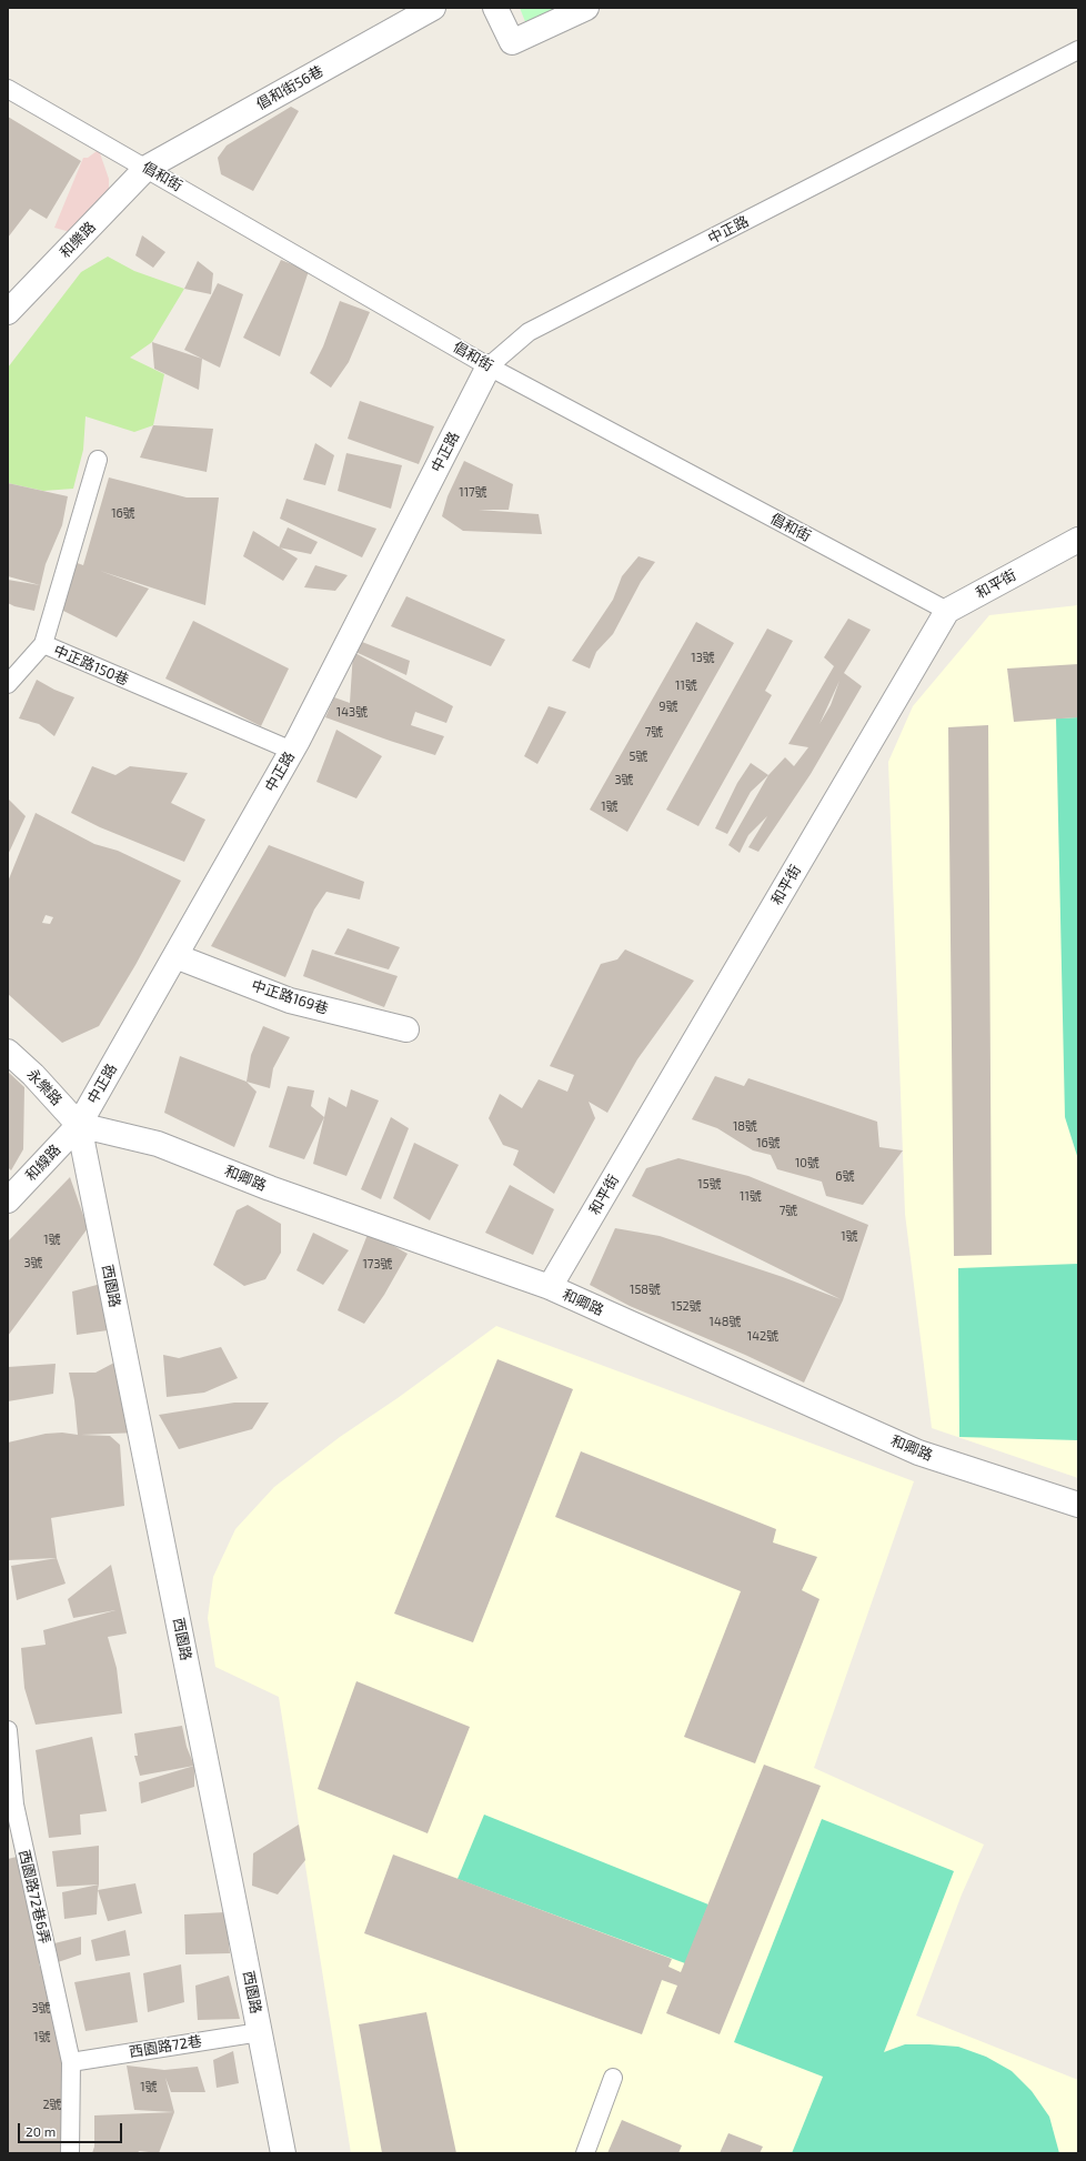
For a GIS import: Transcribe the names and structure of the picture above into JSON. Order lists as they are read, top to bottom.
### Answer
{
  "streets": {
    "street": [
      "倡和街56巷",
      "中正路",
      "和樂路",
      "和平街",
      "中正路169巷",
      "永樂路",
      "和線路",
      "和卿路",
      "西園路"
    ],
    "lane": [
      "倡和街",
      "中正路150巷",
      "西園路72巷6弄",
      "西園路72巷"
    ]
  },
  "crossings": [
    ["倡和街56巷", "倡和街"],
    ["倡和街56巷", "和樂路"],
    ["倡和街", "中正路"],
    ["倡和街", "和樂路"],
    ["倡和街", "和平街"],
    ["中正路", "中正路150巷"],
    ["中正路", "中正路169巷"],
    ["中正路", "永樂路"],
    ["中正路", "和線路"],
    ["中正路", "和卿路"],
    ["中正路", "西園路"],
    ["和平街", "和卿路"],
    ["永樂路", "和線路"],
    ["永樂路", "和卿路"],
    ["永樂路", "西園路"],
    ["和線路", "和卿路"],
    ["和線路", "西園路"],
    ["和卿路", "西園路"],
    ["西園路", "西園路72巷"],
    ["西園路72巷6弄", "西園路72巷"]
  ],
  "house_numbers": [
    "117號",
    "16號",
    "13號",
    "11號",
    "9號",
    "143號",
    "7號",
    "5號",
    "3號",
    "1號",
    "18號",
    "16號",
    "10號",
    "6號",
    "15號",
    "11號",
    "7號",
    "1號",
    "1號",
    "3號",
    "173號",
    "158號",
    "152號",
    "148號",
    "142號",
    "3號",
    "1號",
    "1號",
    "2號"
  ],
  "scale_bar": "20 m"
}
